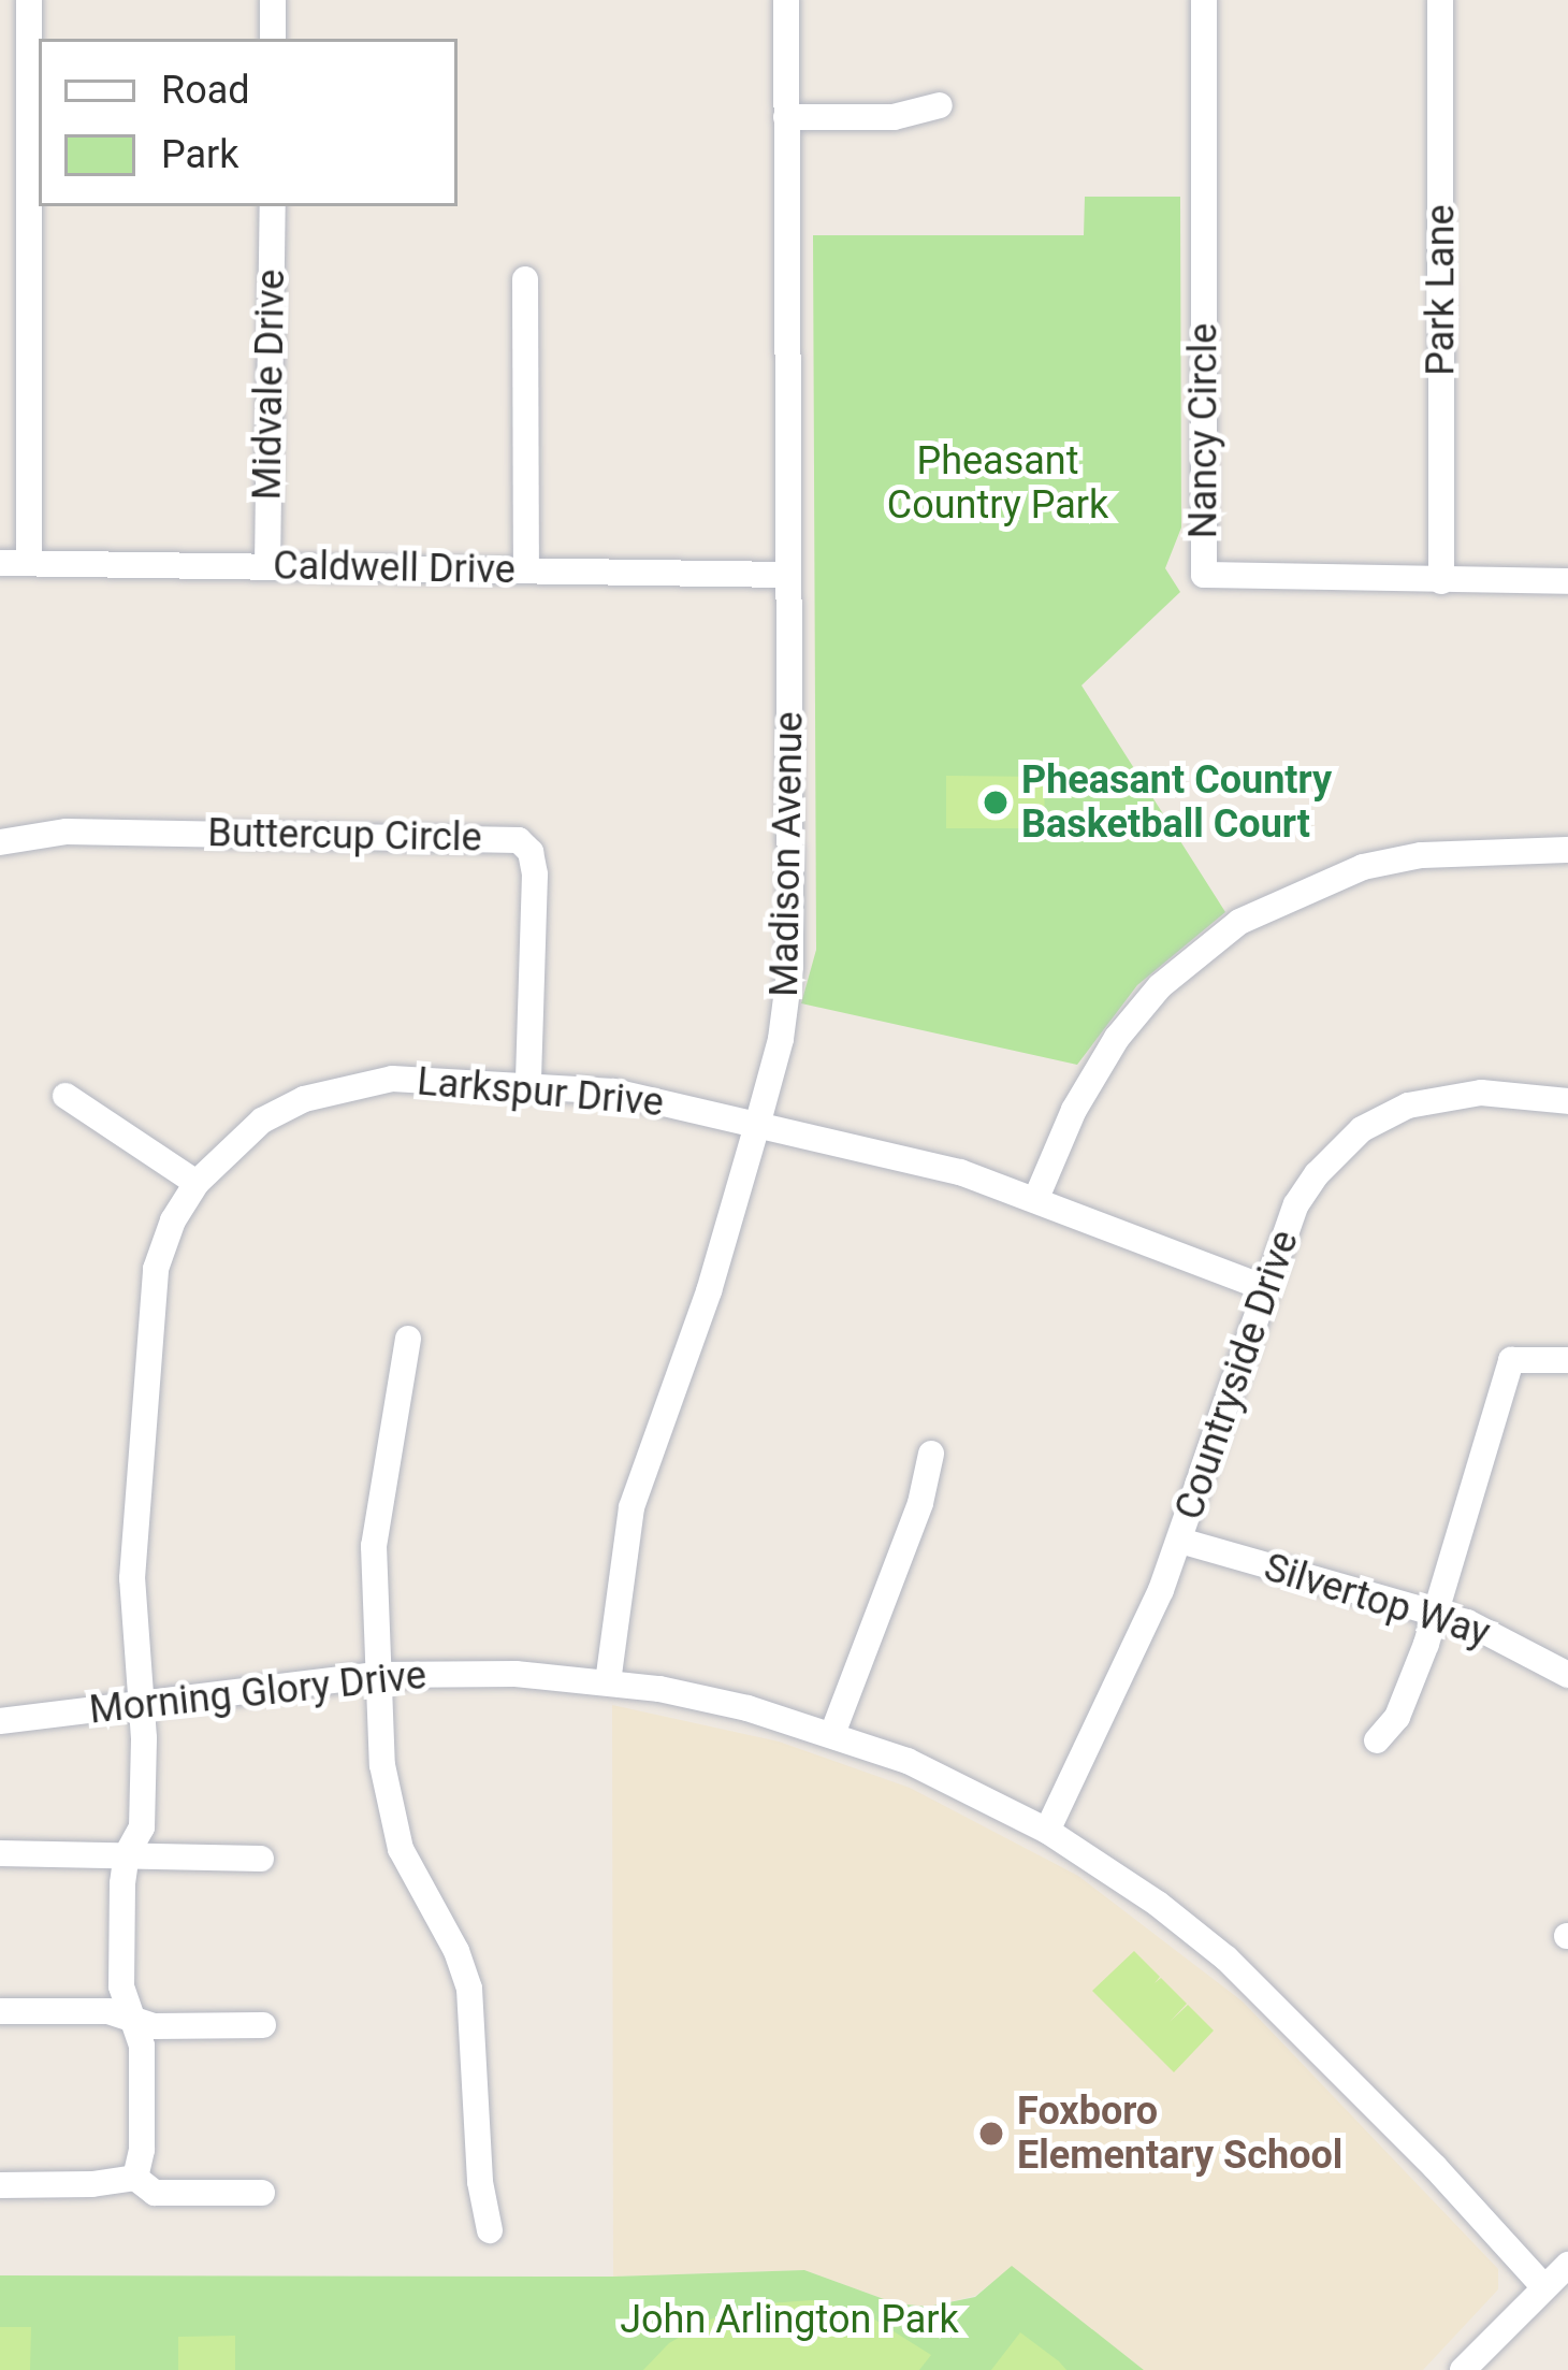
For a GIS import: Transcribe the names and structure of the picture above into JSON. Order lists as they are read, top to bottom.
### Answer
{
  "streets": {
    "street": [
      "Park Lane",
      "Midvale Drive",
      "Nancy Circle",
      "Caldwell Drive",
      "Buttercup Circle",
      "Madison Avenue",
      "Larkspur Drive",
      "Countryside Drive",
      "Silvertop Way",
      "Morning Glory Drive"
    ]
  },
  "crossings": [
    ["Park Lane", "Nancy Circle"],
    ["Midvale Drive", "Caldwell Drive"],
    ["Caldwell Drive", "Madison Avenue"],
    ["Buttercup Circle", "Larkspur Drive"],
    ["Madison Avenue", "Larkspur Drive"],
    ["Madison Avenue", "Morning Glory Drive"],
    ["Larkspur Drive", "Countryside Drive"],
    ["Larkspur Drive", "Morning Glory Drive"],
    ["Countryside Drive", "Silvertop Way"],
    ["Countryside Drive", "Morning Glory Drive"]
  ],
  "parks": ["Pheasant Country Park", "John Arlington Park"],
  "places": ["Pheasant Country Basketball Court", "Foxboro Elementary School"],
  "legend": ["Road", "Park"]
}
